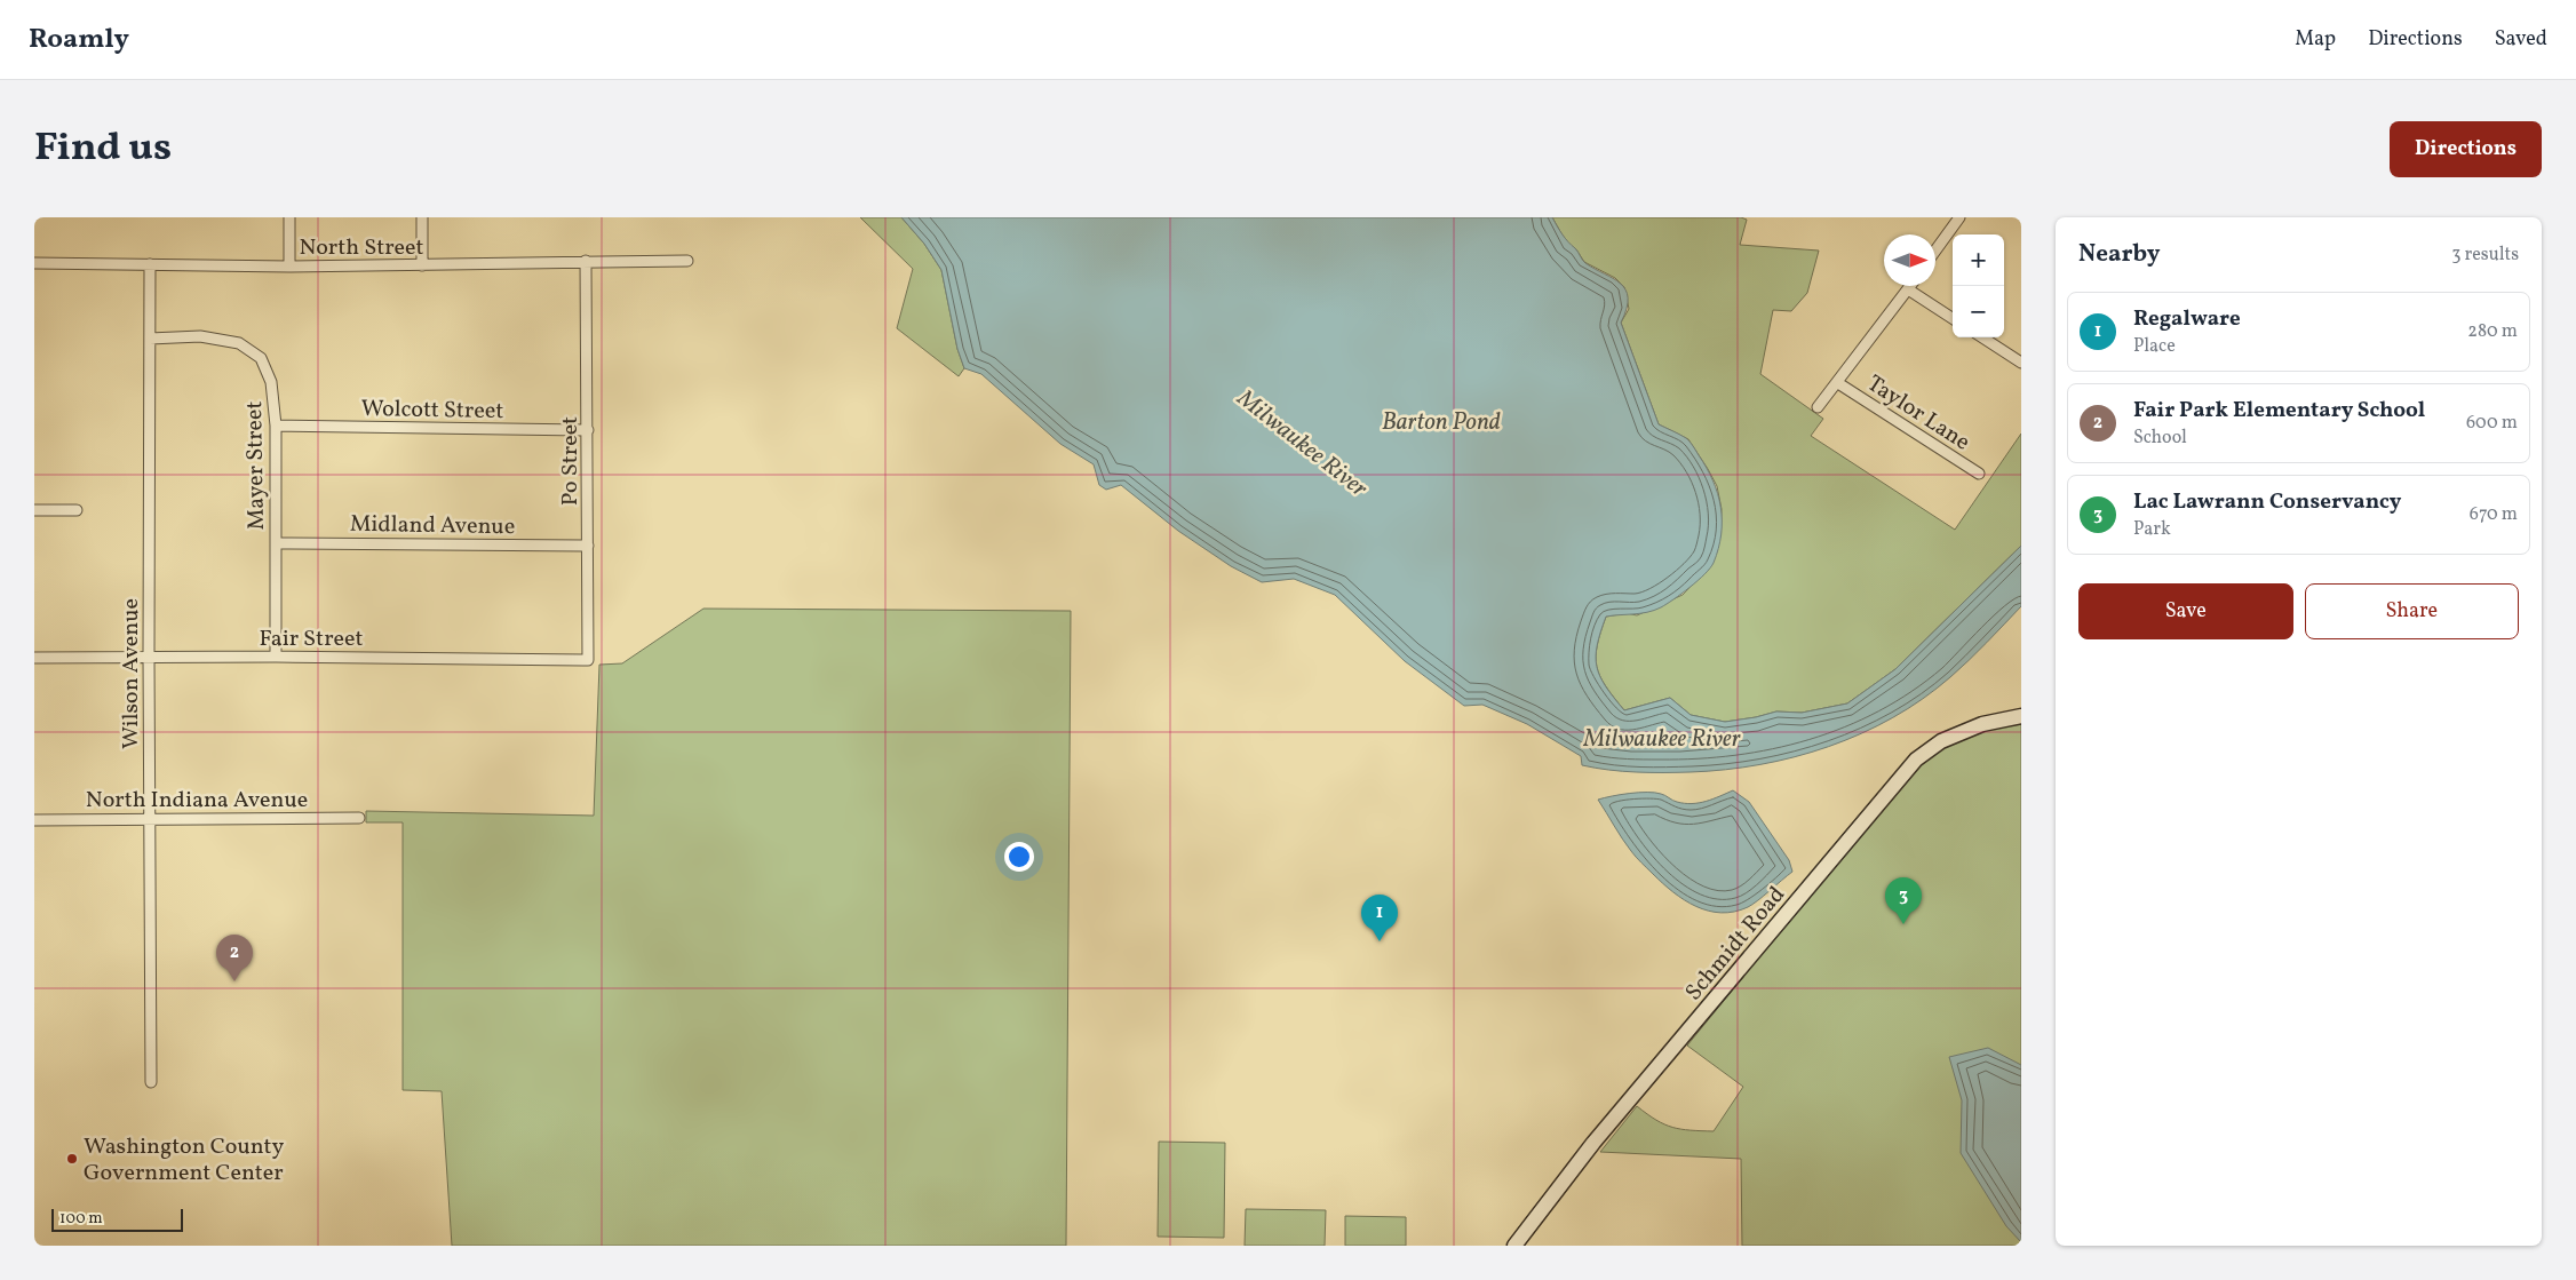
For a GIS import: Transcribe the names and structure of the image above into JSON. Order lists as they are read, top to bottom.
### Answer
{
  "streets": {
    "street": [
      "North Street",
      "Wolcott Street",
      "Taylor Lane",
      "Po Street",
      "Mayer Street",
      "Midland Avenue",
      "Fair Street",
      "Wilson Avenue",
      "North Indiana Avenue",
      "Schmidt Road"
    ]
  },
  "crossings": [
    ["North Street", "Po Street"],
    ["North Street", "Wilson Avenue"],
    ["Wolcott Street", "Po Street"],
    ["Wolcott Street", "Mayer Street"],
    ["Po Street", "Midland Avenue"],
    ["Po Street", "Fair Street"],
    ["Mayer Street", "Midland Avenue"],
    ["Mayer Street", "Fair Street"],
    ["Mayer Street", "Wilson Avenue"],
    ["Fair Street", "Wilson Avenue"],
    ["Wilson Avenue", "North Indiana Avenue"]
  ],
  "water": ["Barton Pond", "Milwaukee River"],
  "places": ["Washington County Government Center"],
  "scale_bar": "100 m",
  "north": "right",
  "page": {
    "header": "Roamly",
    "nav": ["Map", "Directions", "Saved"],
    "title": "Find us",
    "buttons": [
      "Directions",
      ["Save", "Share"]
    ],
    "heading": ["Nearby", "3 results"],
    "map_buttons": ["+", "−"],
    "list": [
      {
        "mark": "1",
        "name": "Regalware",
        "note": "Place",
        "value": "280 m"
      },
      {
        "mark": "2",
        "name": "Fair Park Elementary School",
        "note": "School",
        "value": "600 m"
      },
      {
        "mark": "3",
        "name": "Lac Lawrann Conservancy",
        "note": "Park",
        "value": "670 m"
      }
    ],
    "pins": ["3", "1", "2"],
    "scale": "100 m"
  }
}
